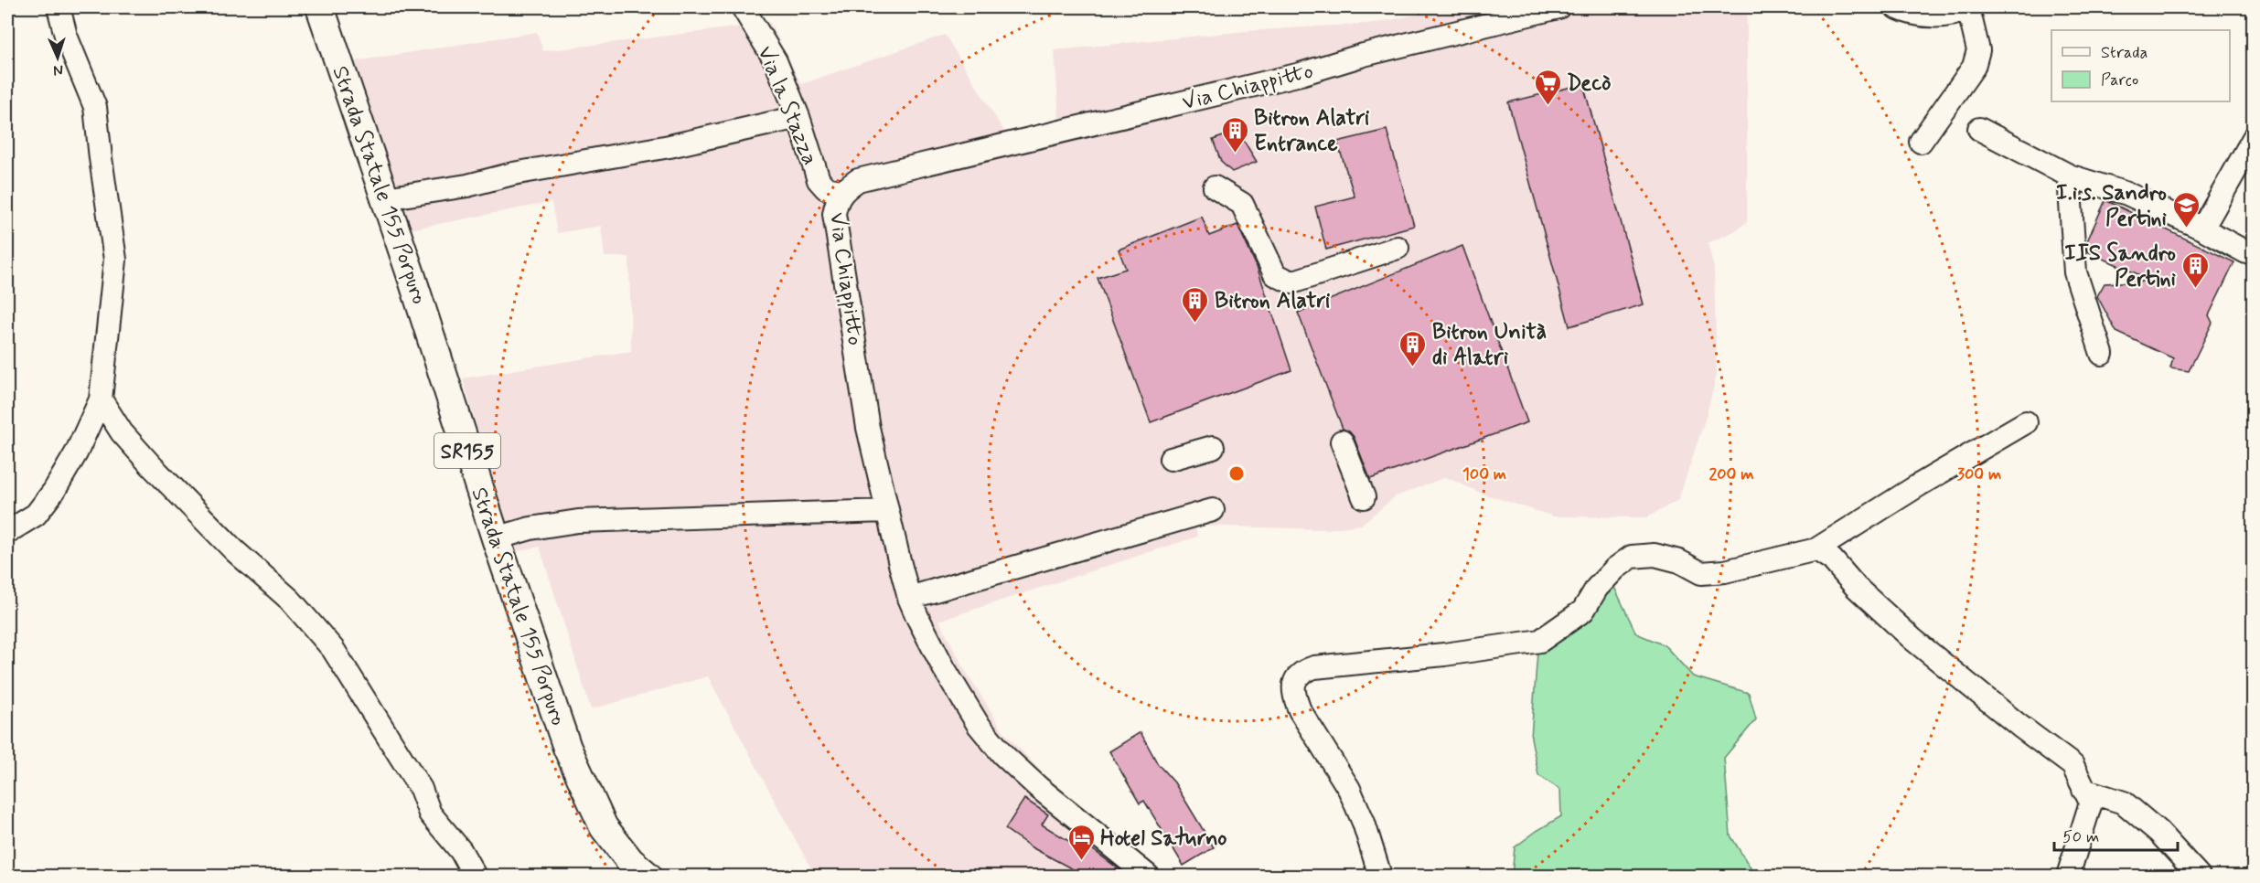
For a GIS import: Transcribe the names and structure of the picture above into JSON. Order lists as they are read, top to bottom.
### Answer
{
  "streets": {
    "main road": ["Strada Statale 155 Porpuro", "SR155"],
    "street": ["Via Chiappitto", "Via la Stazza"]
  },
  "crossings": [
    ["Via Chiappitto", "Via la Stazza"]
  ],
  "places": {
    "supermarket": ["Decò"],
    "building": [
      "Bitron Alatri Entrance",
      "IIS Sandro Pertini",
      "Bitron Alatri",
      "Bitron Unità di Alatri"
    ],
    "school or university": ["I.i.s. Sandro Pertini"],
    "hotel": ["Hotel Saturno"]
  },
  "legend": ["Strada", "Parco"],
  "scale_bar": "50 m",
  "north": "bottom",
  "rings": ["100 m", "200 m", "300 m"]
}
